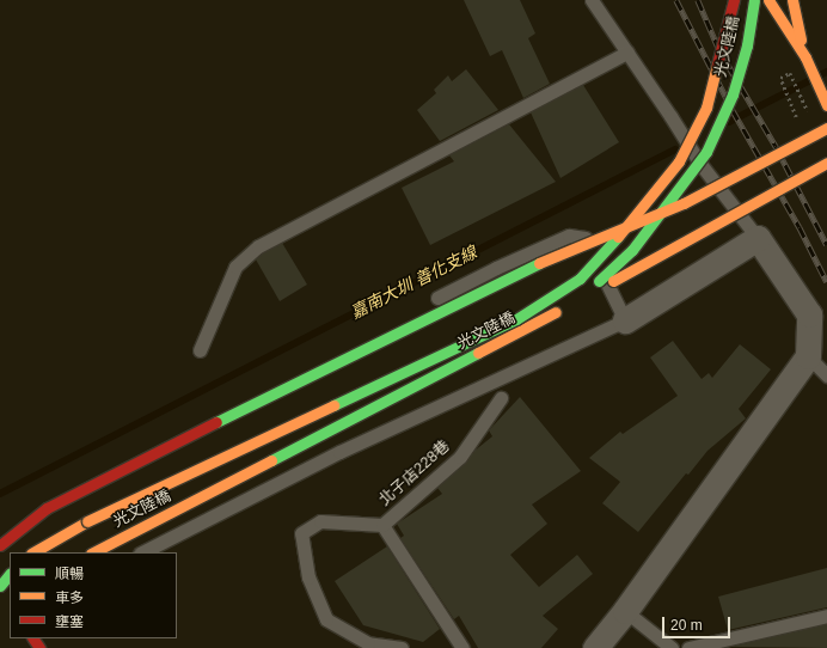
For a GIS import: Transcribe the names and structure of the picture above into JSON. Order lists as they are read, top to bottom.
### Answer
{
  "streets": {
    "street": ["光文陸橋"],
    "lane": ["北子店228巷"]
  },
  "water": ["嘉南大圳 善化支線"],
  "legend": ["順暢", "車多", "壅塞"],
  "scale_bar": "20 m"
}
